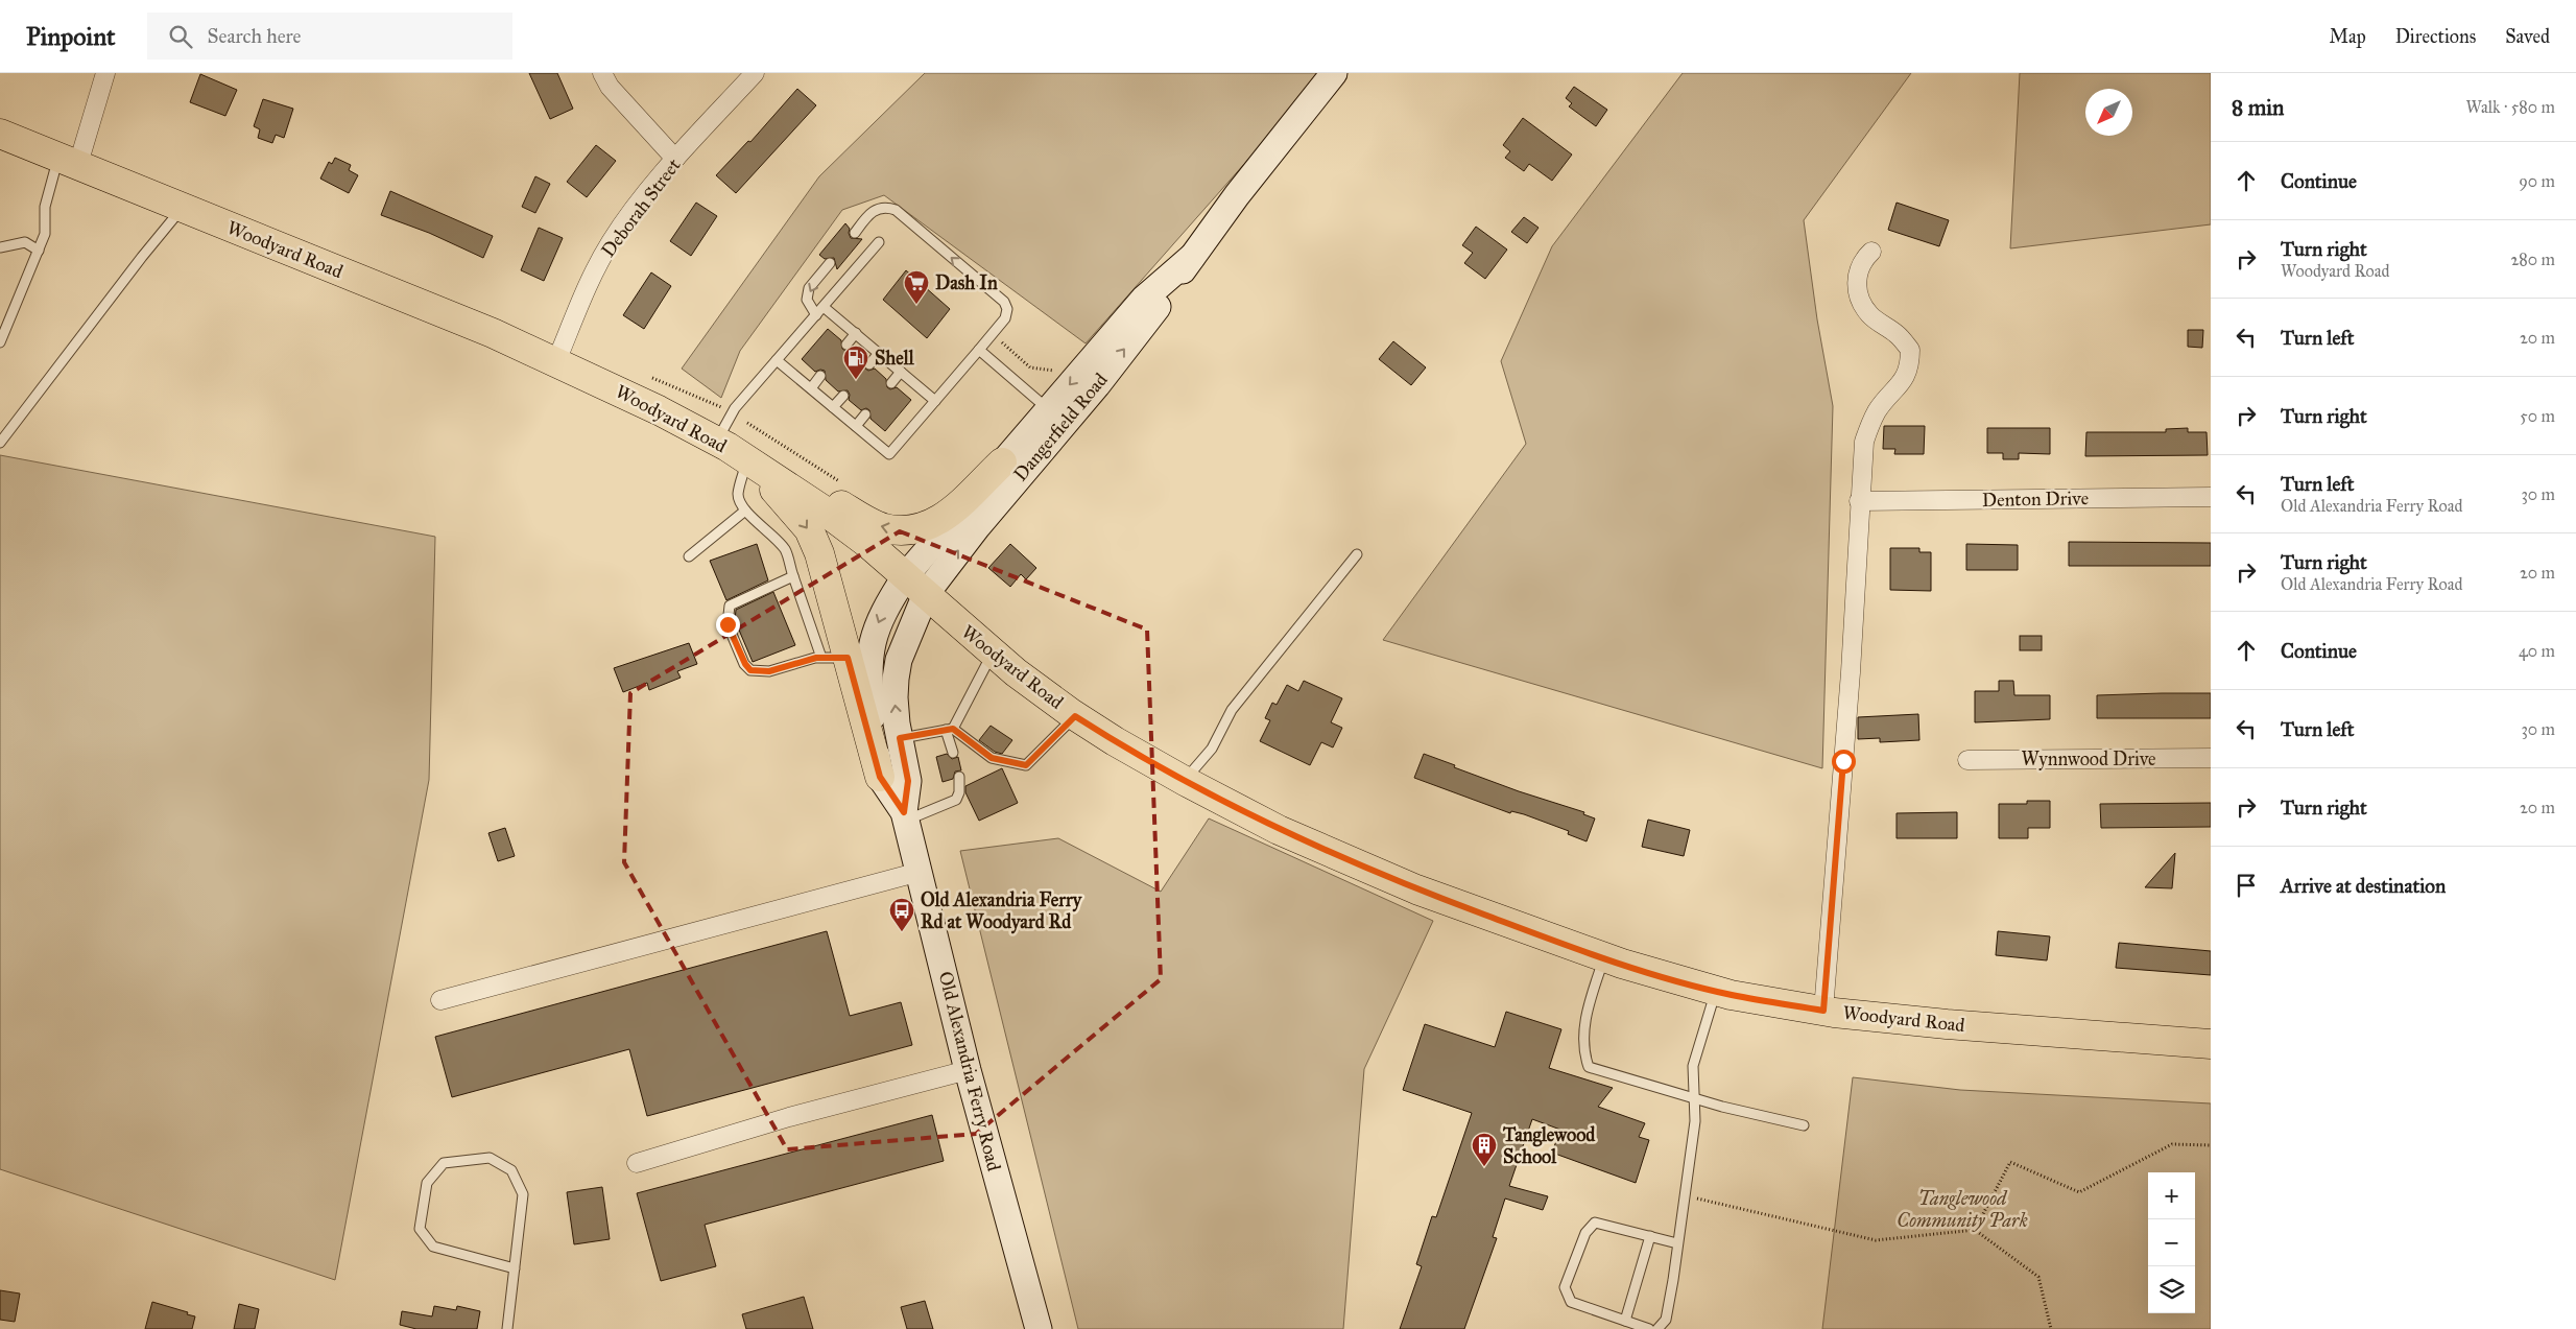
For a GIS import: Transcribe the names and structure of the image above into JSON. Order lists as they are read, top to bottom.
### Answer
{
  "streets": {
    "main road": ["Woodyard Road"],
    "street": [
      "Deborah Street",
      "Dangerfield Road",
      "Denton Drive",
      "Wynnwood Drive",
      "Old Alexandria Ferry Road"
    ]
  },
  "crossings": [
    ["Deborah Street", "Woodyard Road"],
    ["Woodyard Road", "Dangerfield Road"],
    ["Woodyard Road", "Old Alexandria Ferry Road"],
    ["Dangerfield Road", "Old Alexandria Ferry Road"]
  ],
  "parks": ["Tanglewood Community Park"],
  "places": {
    "supermarket": ["Dash In"],
    "fuel station": ["Shell"],
    "bus stop": ["Old Alexandria Ferry Rd at Woodyard Rd"],
    "building": ["Tanglewood School"]
  },
  "north": "bottom left",
  "page": {
    "header": "Pinpoint",
    "search": "Search here",
    "nav": ["Map", "Directions", "Saved"],
    "heading": ["8 min", "Walk · 580 m"],
    "list": [
      ["Continue", "90 m"],
      ["Turn right", "Woodyard Road", "280 m"],
      ["Turn left", "20 m"],
      ["Turn right", "50 m"],
      ["Turn left", "Old Alexandria Ferry Road", "30 m"],
      ["Turn right", "Old Alexandria Ferry Road", "20 m"],
      ["Continue", "40 m"],
      ["Turn left", "30 m"],
      ["Turn right", "20 m"],
      "Arrive at destination"
    ],
    "map_buttons": ["+", "−"]
  }
}
